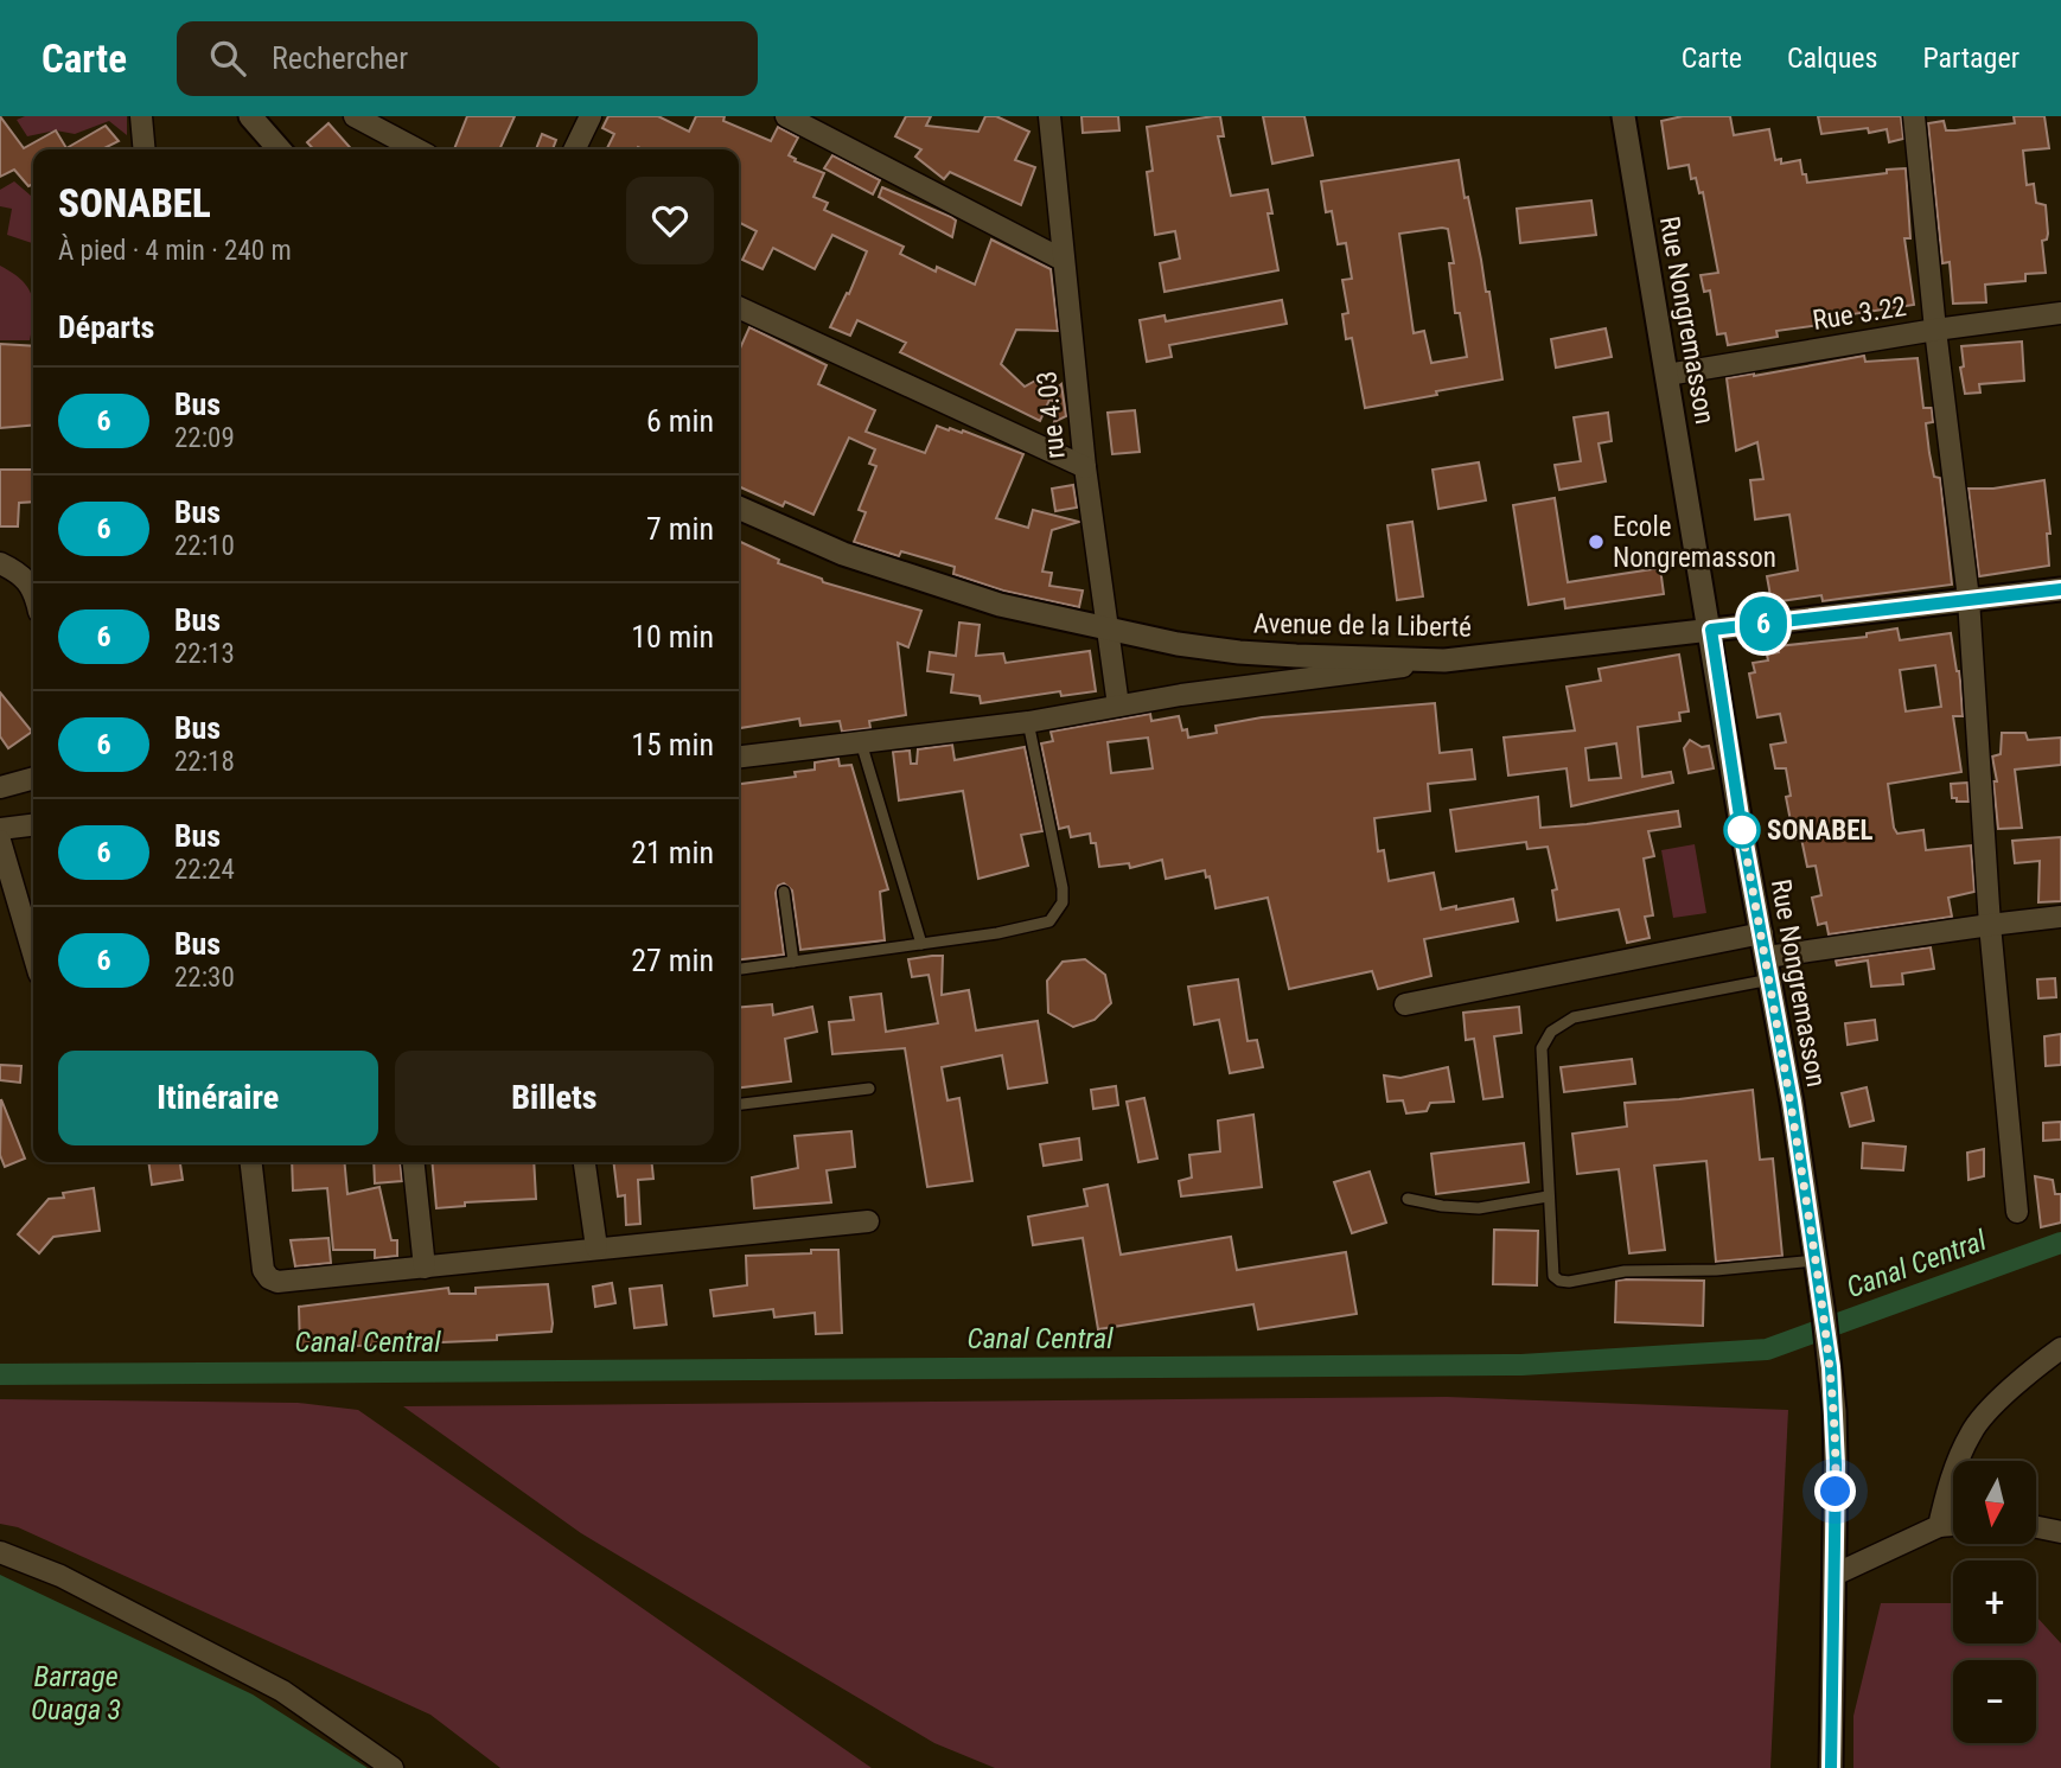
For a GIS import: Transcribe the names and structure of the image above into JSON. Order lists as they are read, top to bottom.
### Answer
{
  "streets": {
    "street": [
      "Rue 3.22",
      "Rue Nongremasson",
      "rue 4.03",
      "Avenue de la Liberté"
    ]
  },
  "crossings": [
    ["Rue 3.22", "Rue Nongremasson"],
    ["Rue Nongremasson", "Avenue de la Liberté"],
    ["rue 4.03", "Avenue de la Liberté"]
  ],
  "water": ["Canal Central", "Barrage Ouaga 3"],
  "places": ["Ecole Nongremasson", "SONABEL"],
  "lines": ["bus line 6"],
  "north": "bottom",
  "page": {
    "header": "Carte",
    "search": "Rechercher",
    "nav": ["Carte", "Calques", "Partager"],
    "on_map": "6",
    "heading": [
      ["SONABEL", "À pied · 4 min · 240 m"],
      "Départs"
    ],
    "list": [
      {
        "mark": "6",
        "name": "Bus",
        "note": "22:09",
        "value": "6 min"
      },
      {
        "mark": "6",
        "name": "Bus",
        "note": "22:10",
        "value": "7 min"
      },
      {
        "mark": "6",
        "name": "Bus",
        "note": "22:13",
        "value": "10 min"
      },
      {
        "mark": "6",
        "name": "Bus",
        "note": "22:18",
        "value": "15 min"
      },
      {
        "mark": "6",
        "name": "Bus",
        "note": "22:24",
        "value": "21 min"
      },
      {
        "mark": "6",
        "name": "Bus",
        "note": "22:30",
        "value": "27 min"
      }
    ],
    "buttons": ["Itinéraire", "Billets"],
    "map_buttons": ["+", "−"]
  }
}
